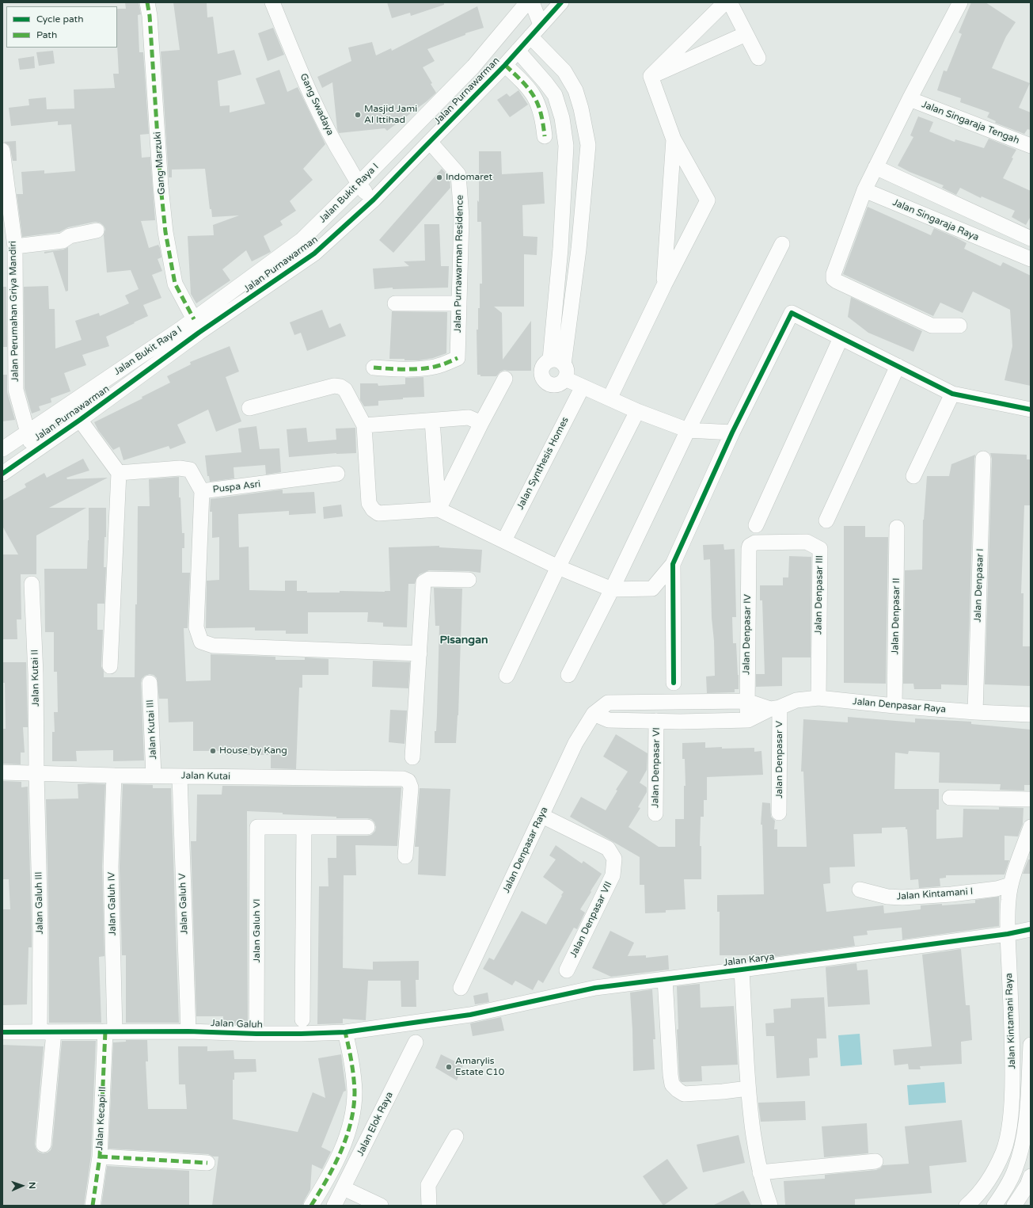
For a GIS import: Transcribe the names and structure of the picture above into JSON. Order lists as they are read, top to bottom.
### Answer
{
  "streets": {
    "street": [
      "Jalan Purnawarman",
      "Gang Swadaya",
      "Jalan Singaraja Tengah",
      "Gang Marzuki",
      "Jalan Bukit Raya I",
      "Jalan Singaraja Raya",
      "Jalan Purnawarman Residence",
      "Jalan Perumahan Griya Mandiri",
      "Jalan Synthesis Homes",
      "Puspa Asri",
      "Jalan Denpasar I",
      "Jalan Denpasar III",
      "Jalan Denpasar II",
      "Jalan Denpasar IV",
      "Jalan Kutai II",
      "Jalan Denpasar Raya",
      "Jalan Kutai III",
      "Jalan Denpasar V",
      "Jalan Denpasar VI",
      "Jalan Kutai",
      "Jalan Kintamani I",
      "Jalan Galuh III",
      "Jalan Galuh IV",
      "Jalan Galuh V",
      "Jalan Denpasar VII",
      "Jalan Galuh VI",
      "Jalan Karya",
      "Jalan Kintamani Raya",
      "Jalan Galuh",
      "Jalan Kecapi II",
      "Jalan Elok Raya"
    ]
  },
  "crossings": [
    ["Jalan Purnawarman", "Gang Swadaya"],
    ["Jalan Purnawarman", "Jalan Bukit Raya I"],
    ["Jalan Purnawarman", "Jalan Purnawarman Residence"],
    ["Jalan Purnawarman", "Jalan Perumahan Griya Mandiri"],
    ["Gang Swadaya", "Jalan Bukit Raya I"],
    ["Gang Marzuki", "Jalan Bukit Raya I"],
    ["Jalan Bukit Raya I", "Jalan Perumahan Griya Mandiri"],
    ["Jalan Denpasar I", "Jalan Denpasar Raya"],
    ["Jalan Denpasar III", "Jalan Denpasar IV"],
    ["Jalan Denpasar III", "Jalan Denpasar Raya"],
    ["Jalan Denpasar II", "Jalan Denpasar Raya"],
    ["Jalan Denpasar IV", "Jalan Denpasar Raya"],
    ["Jalan Kutai II", "Jalan Kutai"],
    ["Jalan Kutai II", "Jalan Galuh III"],
    ["Jalan Denpasar Raya", "Jalan Denpasar V"],
    ["Jalan Denpasar Raya", "Jalan Denpasar VI"],
    ["Jalan Denpasar Raya", "Jalan Denpasar VII"],
    ["Jalan Kutai III", "Jalan Kutai"],
    ["Jalan Kutai", "Jalan Galuh III"],
    ["Jalan Kutai", "Jalan Galuh IV"],
    ["Jalan Kutai", "Jalan Galuh V"],
    ["Jalan Kintamani I", "Jalan Kintamani Raya"],
    ["Jalan Galuh III", "Jalan Galuh"],
    ["Jalan Galuh IV", "Jalan Galuh"],
    ["Jalan Galuh IV", "Jalan Kecapi II"],
    ["Jalan Galuh V", "Jalan Galuh"],
    ["Jalan Galuh VI", "Jalan Galuh"],
    ["Jalan Karya", "Jalan Kintamani Raya"],
    ["Jalan Karya", "Jalan Galuh"],
    ["Jalan Galuh", "Jalan Kecapi II"]
  ],
  "districts": ["Pisangan"],
  "places": [
    "Masjid Jami Al Ittihad",
    "Indomaret",
    "House by Kang",
    "Amarylis Estate C10"
  ],
  "legend": ["Cycle path", "Path"],
  "north": "right"
}
